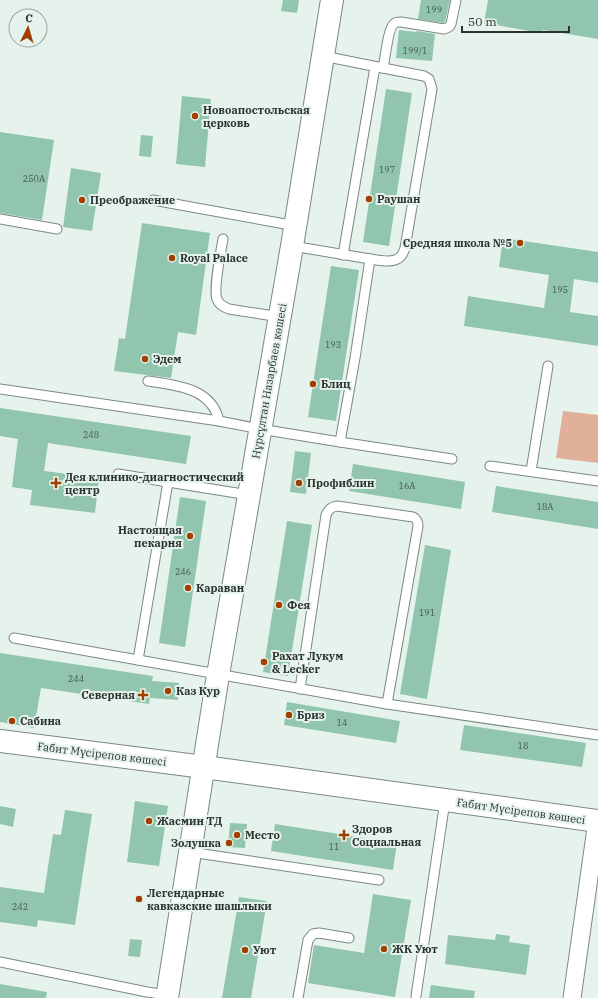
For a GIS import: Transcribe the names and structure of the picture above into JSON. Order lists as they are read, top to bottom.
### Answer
{
  "streets": {
    "main road": ["Нұрсұлтан Назарбаев көшесі", "Ғабит Мүсірепов көшесі"]
  },
  "crossings": [
    ["Нұрсұлтан Назарбаев көшесі", "Ғабит Мүсірепов көшесі"]
  ],
  "places": {
    "other": [
      "Новоапостольская церковь",
      "Раушан",
      "Преображение",
      "Средняя школа №5",
      "Royal Palace",
      "Эдем",
      "Блиц",
      "Профиблин",
      "Настоящая пекарня",
      "Караван",
      "Фея",
      "Рахат Лукум & Lecker",
      "Каз Кур",
      "Бриз",
      "Сабина",
      "Жасмин ТД",
      "Место",
      "Золушка",
      "Легендарные кавказские шашлыки",
      "ЖК Уют",
      "Уют"
    ],
    "health": ["Дея клинико-диагностический центр", "Северная", "Здоров Социальная"]
  },
  "house_numbers": [
    "199",
    "199/1",
    "197",
    "250А",
    "195",
    "193",
    "248",
    "16А",
    "18А",
    "246",
    "191",
    "244",
    "14",
    "18",
    "11",
    "242"
  ],
  "scale_bar": "50 m",
  "north": "top"
}
